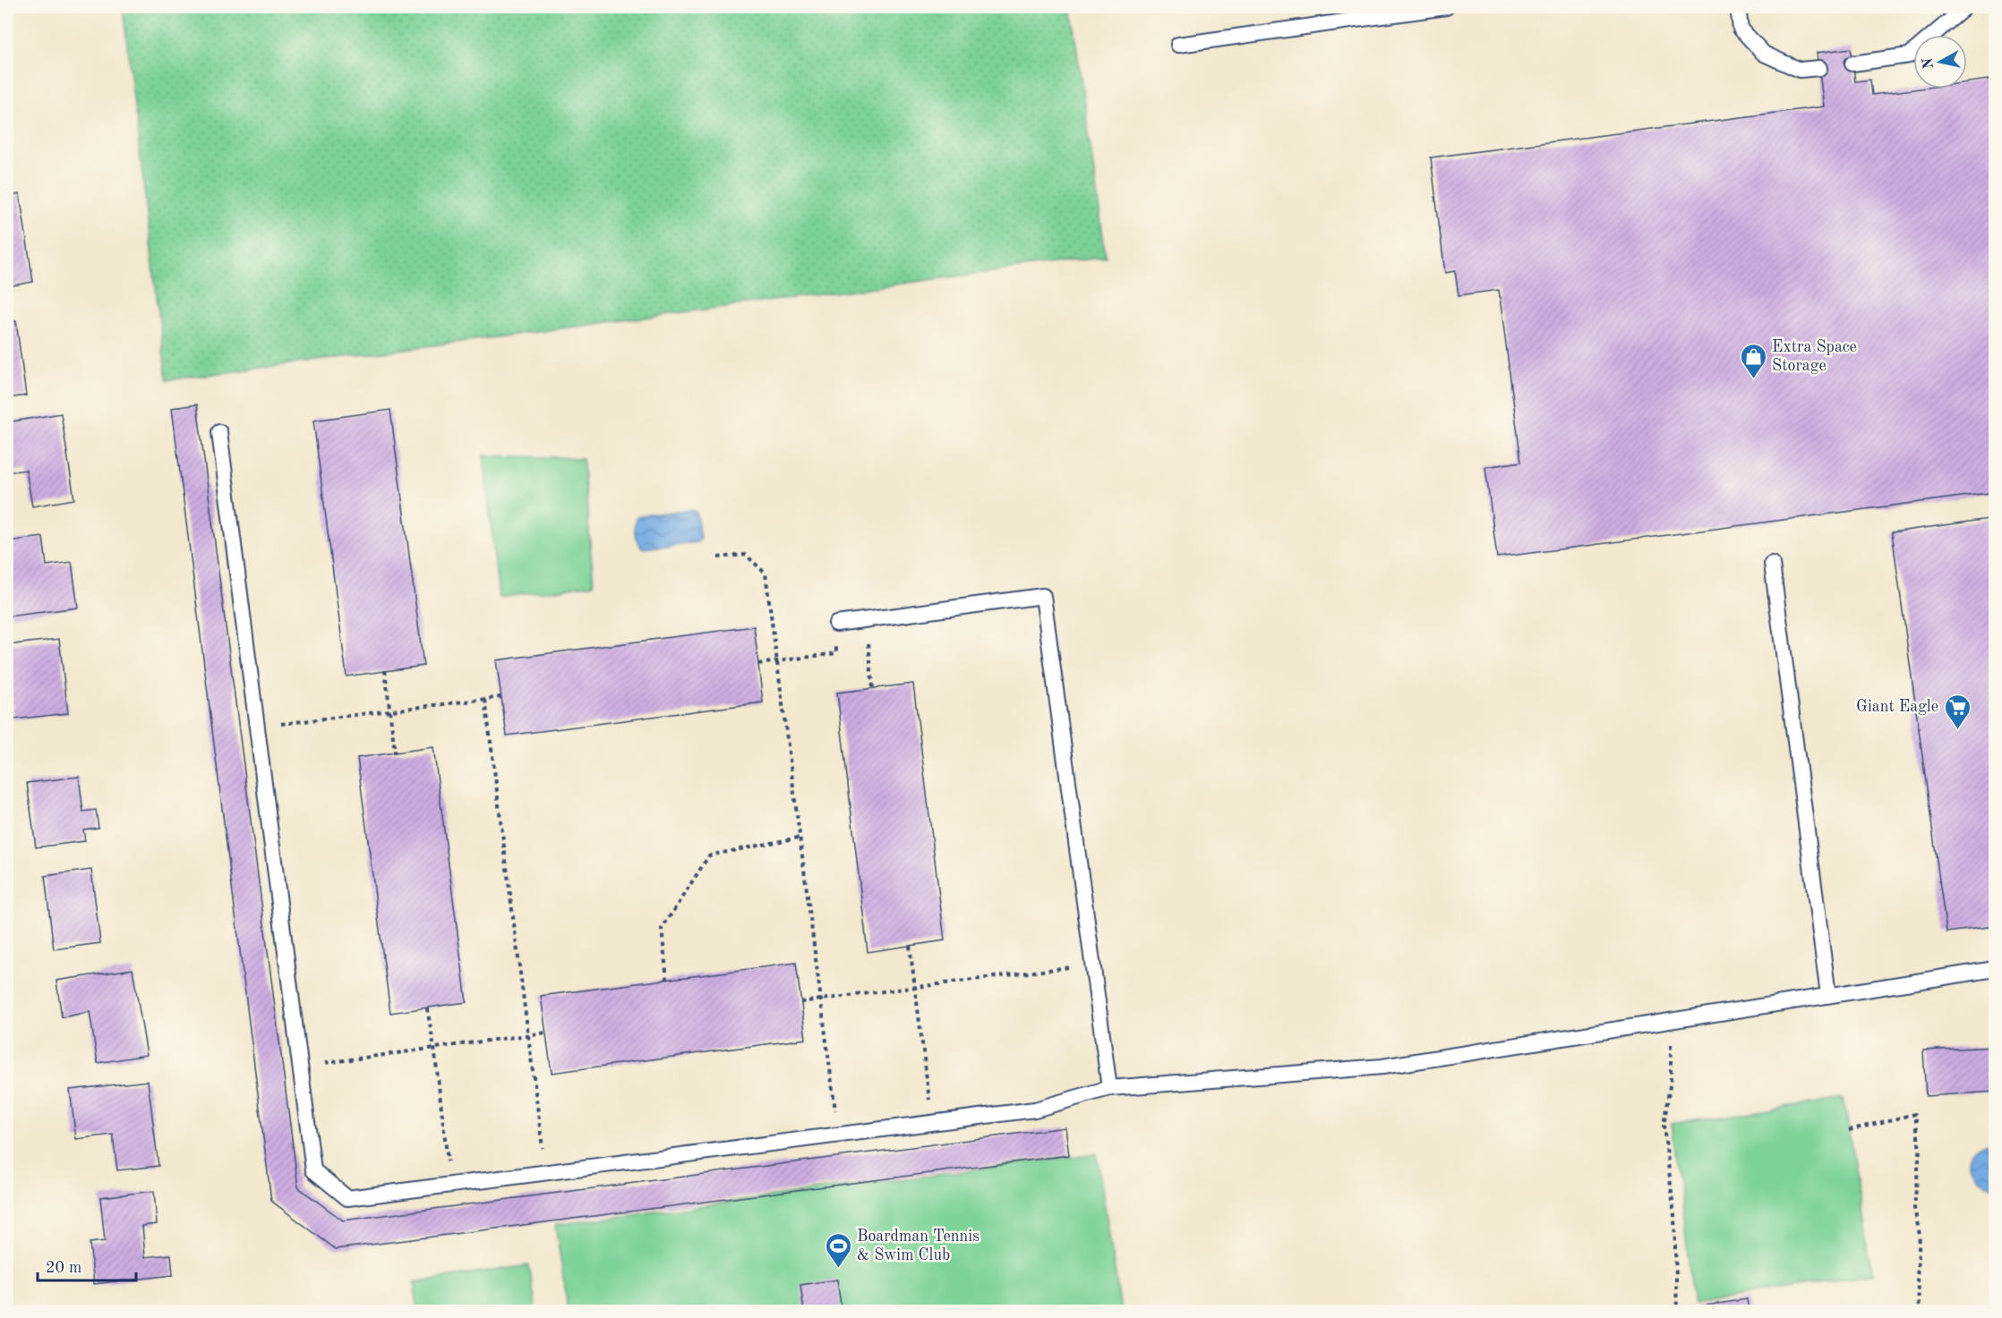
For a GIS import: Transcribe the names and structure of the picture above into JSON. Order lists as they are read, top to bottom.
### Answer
{
  "places": {
    "shop": ["Extra Space Storage"],
    "supermarket": ["Giant Eagle"],
    "sports": ["Boardman Tennis & Swim Club"]
  },
  "scale_bar": "20 m",
  "north": "left"
}
